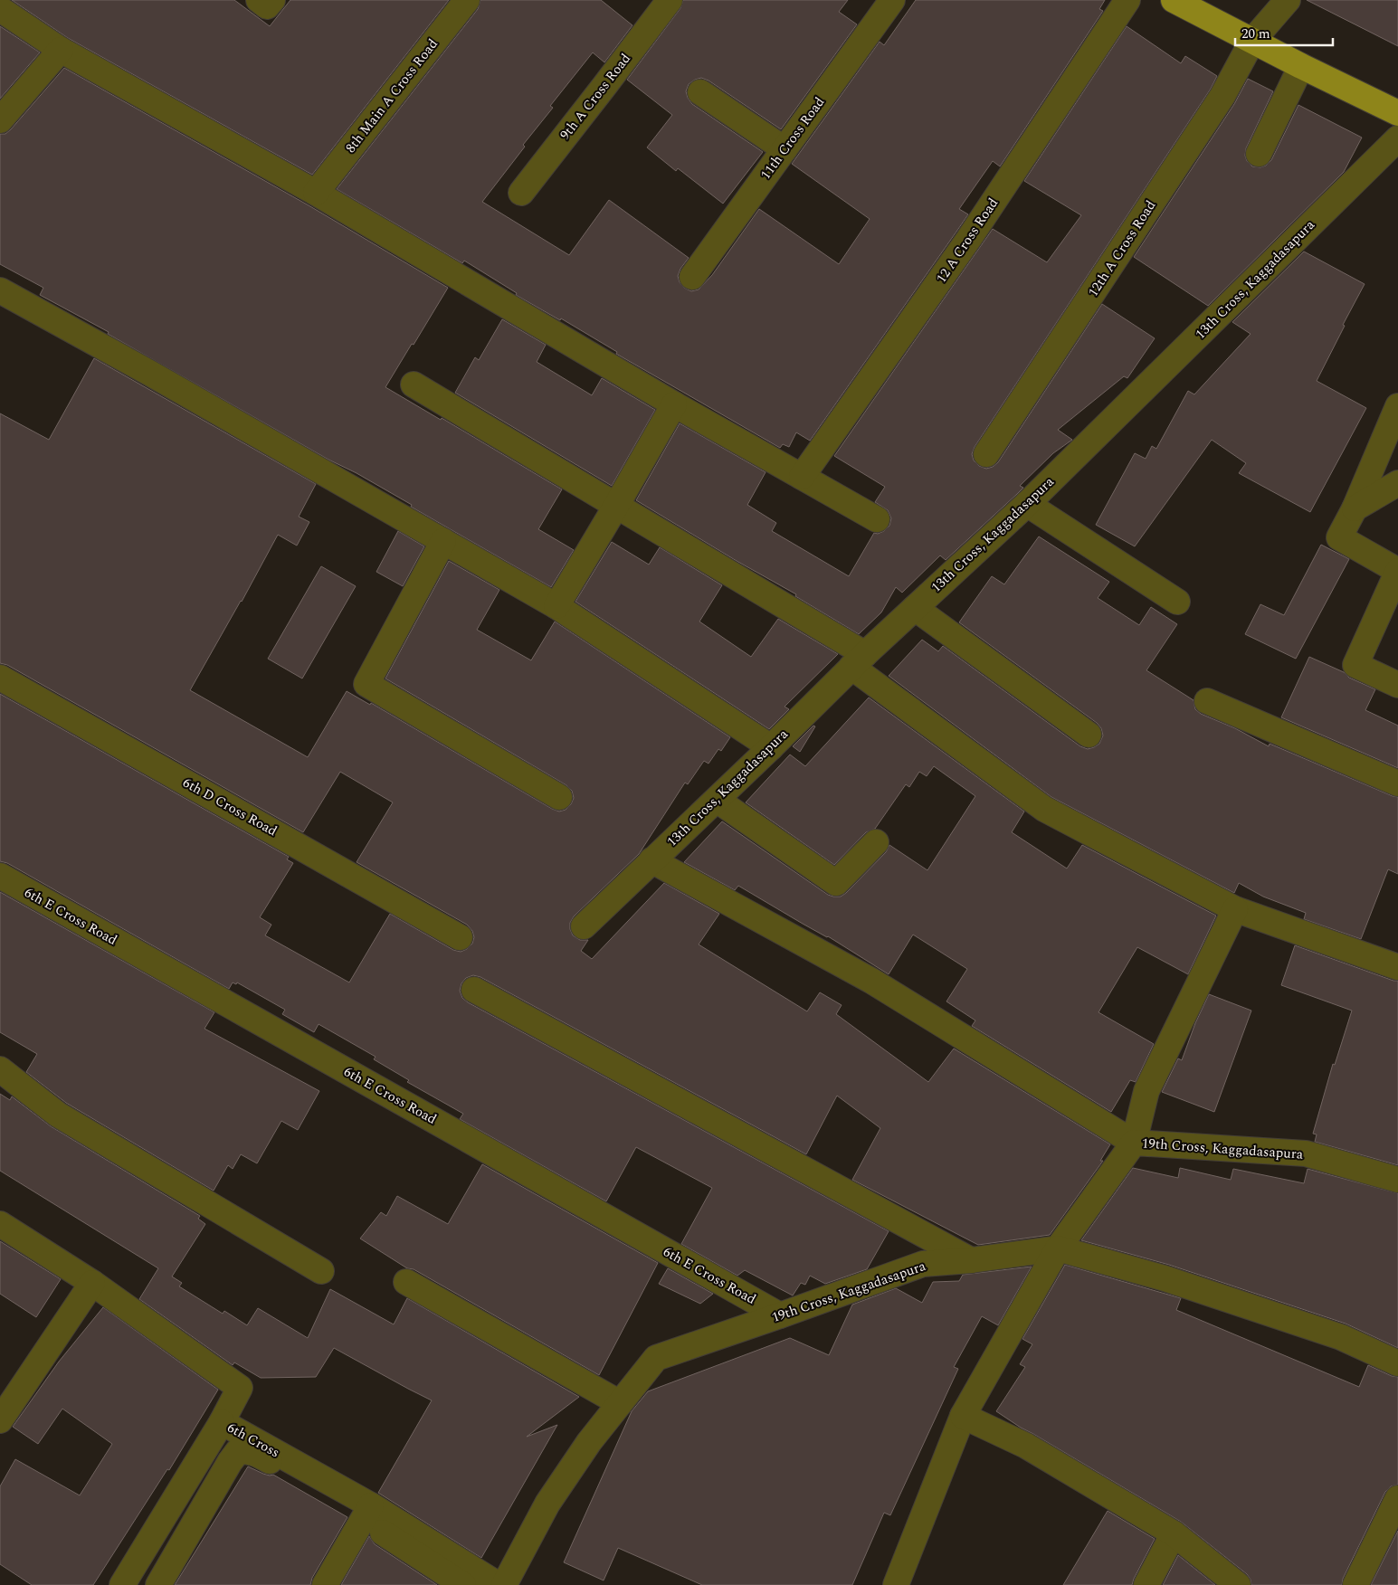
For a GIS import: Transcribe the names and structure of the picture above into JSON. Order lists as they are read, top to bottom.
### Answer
{
  "streets": {
    "street": [
      "8th Main A Cross Road",
      "9th A Cross Road",
      "11th Cross Road",
      "12 A Cross Road",
      "12th A Cross Road",
      "13th Cross, Kaggadasapura",
      "6th D Cross Road",
      "6th E Cross Road",
      "19th Cross, Kaggadasapura",
      "6th Cross"
    ]
  },
  "crossings": [
    ["6th E Cross Road", "19th Cross, Kaggadasapura"]
  ],
  "scale_bar": "20 m"
}
